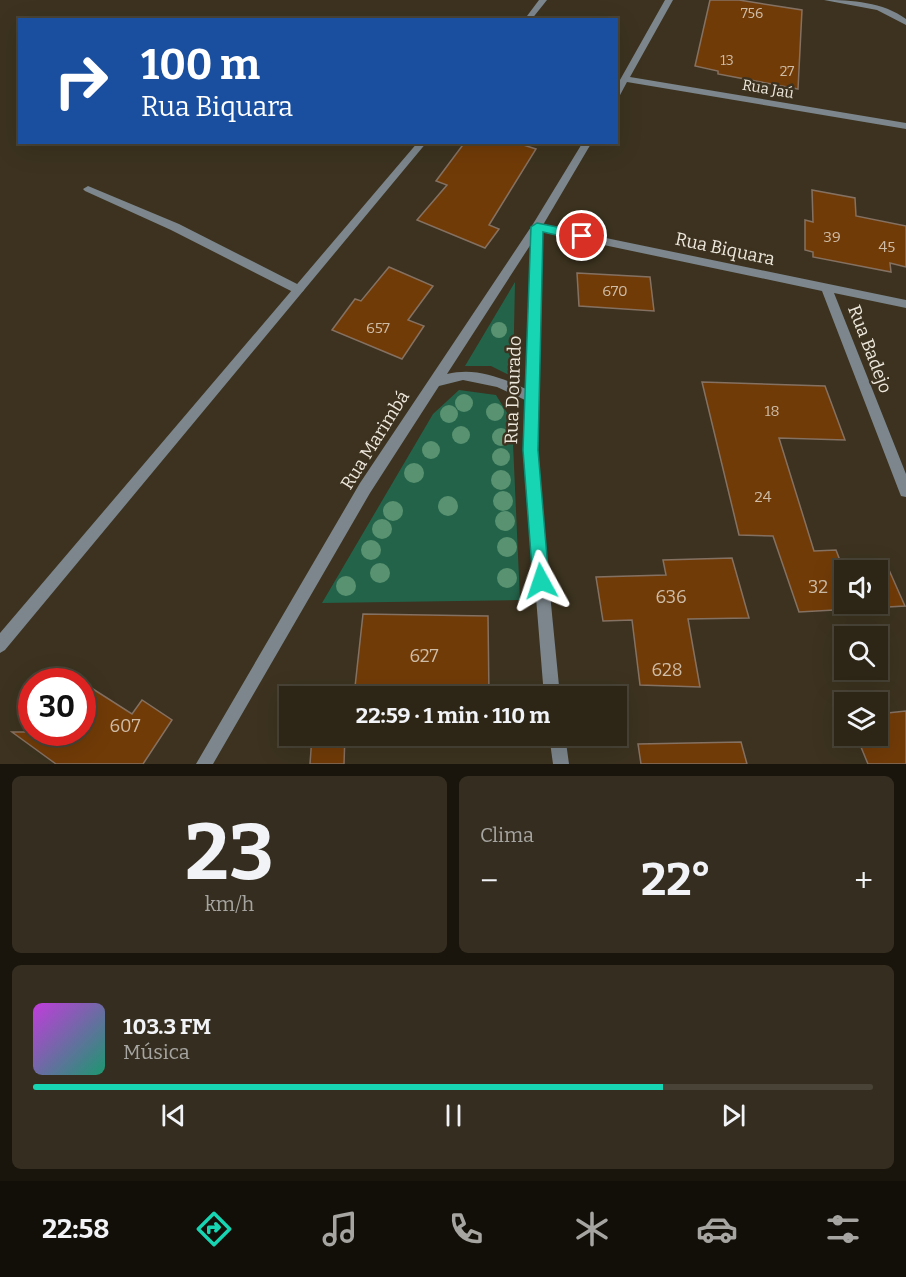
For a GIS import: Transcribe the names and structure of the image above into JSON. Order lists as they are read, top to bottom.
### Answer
{
  "streets": {
    "street": [
      "Rua Jaú",
      "Rua Biquara",
      "Rua Badejo",
      "Rua Dourado",
      "Rua Marimbá"
    ]
  },
  "crossings": [
    ["Rua Biquara", "Rua Badejo"],
    ["Rua Biquara", "Rua Dourado"],
    ["Rua Biquara", "Rua Marimbá"],
    ["Rua Dourado", "Rua Marimbá"]
  ],
  "house_numbers": [
    "756",
    "13",
    "27",
    "39",
    "45",
    "670",
    "657",
    "18",
    "24",
    "32",
    "636",
    "627",
    "628",
    "607"
  ],
  "page": {
    "turn": ["100 m", "Rua Biquara"],
    "limit": "30",
    "trip": "22:59 · 1 min · 110 m",
    "tile": [
      ["23", "km/h"],
      "Clima"
    ],
    "heat": ["−", "22°", "+"],
    "song": ["103.3 FM", "Música"],
    "tabs": "22:58"
  }
}
